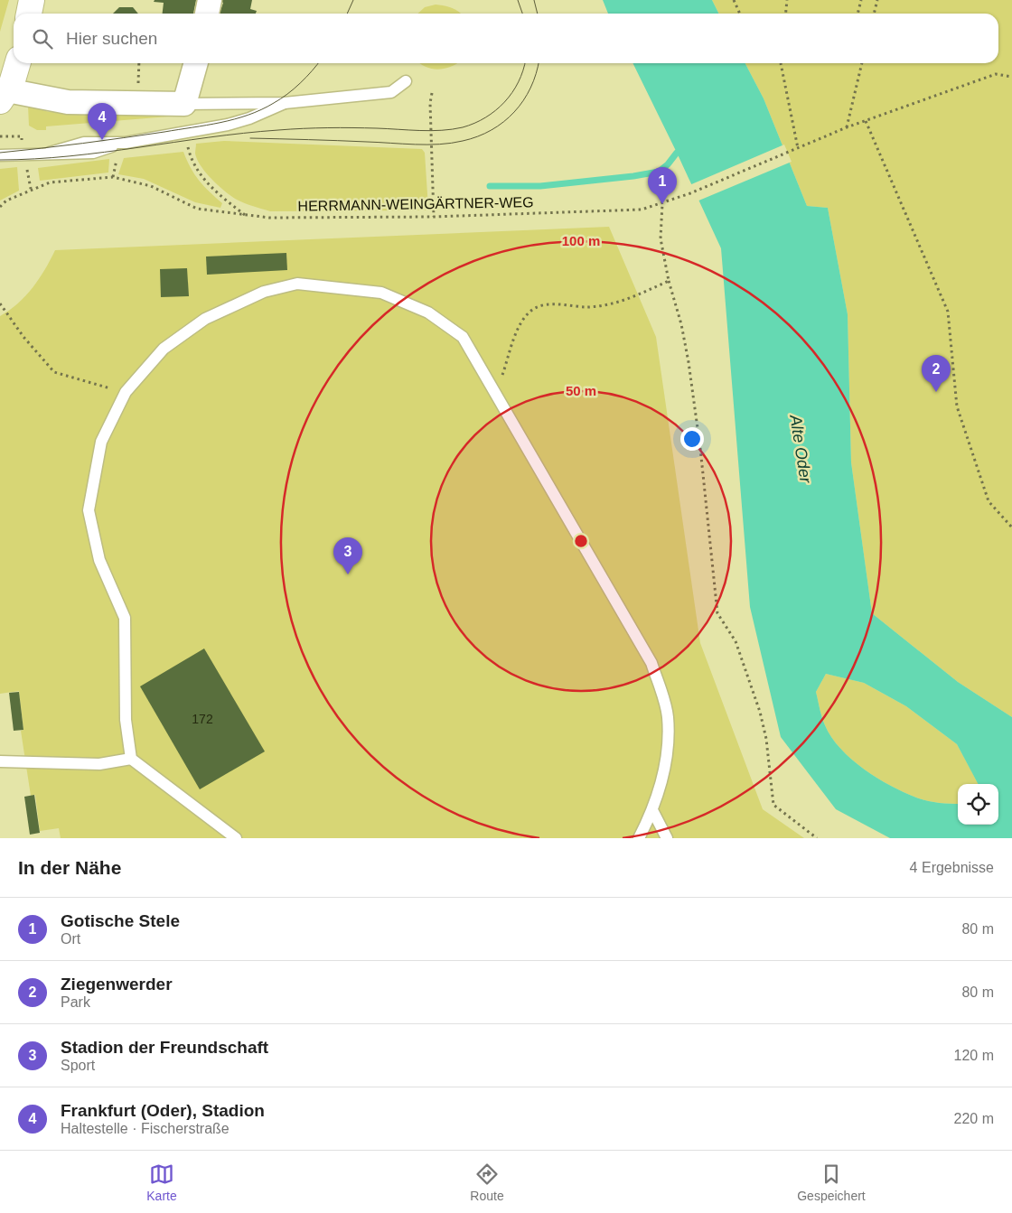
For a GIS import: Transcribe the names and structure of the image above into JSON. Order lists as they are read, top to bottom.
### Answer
{
  "streets": {
    "path": ["HERRMANN-WEINGÄRTNER-WEG"]
  },
  "water": ["Alte Oder"],
  "house_numbers": ["172"],
  "page": {
    "search": "Hier suchen",
    "pins": [
      "4",
      "1",
      "2",
      "3"
    ],
    "heading": ["In der Nähe", "4 Ergebnisse"],
    "list": [
      {
        "mark": "1",
        "name": "Gotische Stele",
        "note": "Ort",
        "value": "80 m"
      },
      {
        "mark": "2",
        "name": "Ziegenwerder",
        "note": "Park",
        "value": "80 m"
      },
      {
        "mark": "3",
        "name": "Stadion der Freundschaft",
        "note": "Sport",
        "value": "120 m"
      },
      {
        "mark": "4",
        "name": "Frankfurt (Oder), Stadion",
        "note": "Haltestelle · Fischerstraße",
        "value": "220 m"
      }
    ],
    "nav": ["Karte", "Route", "Gespeichert"]
  },
  "rings": ["100 m", "50 m"]
}
